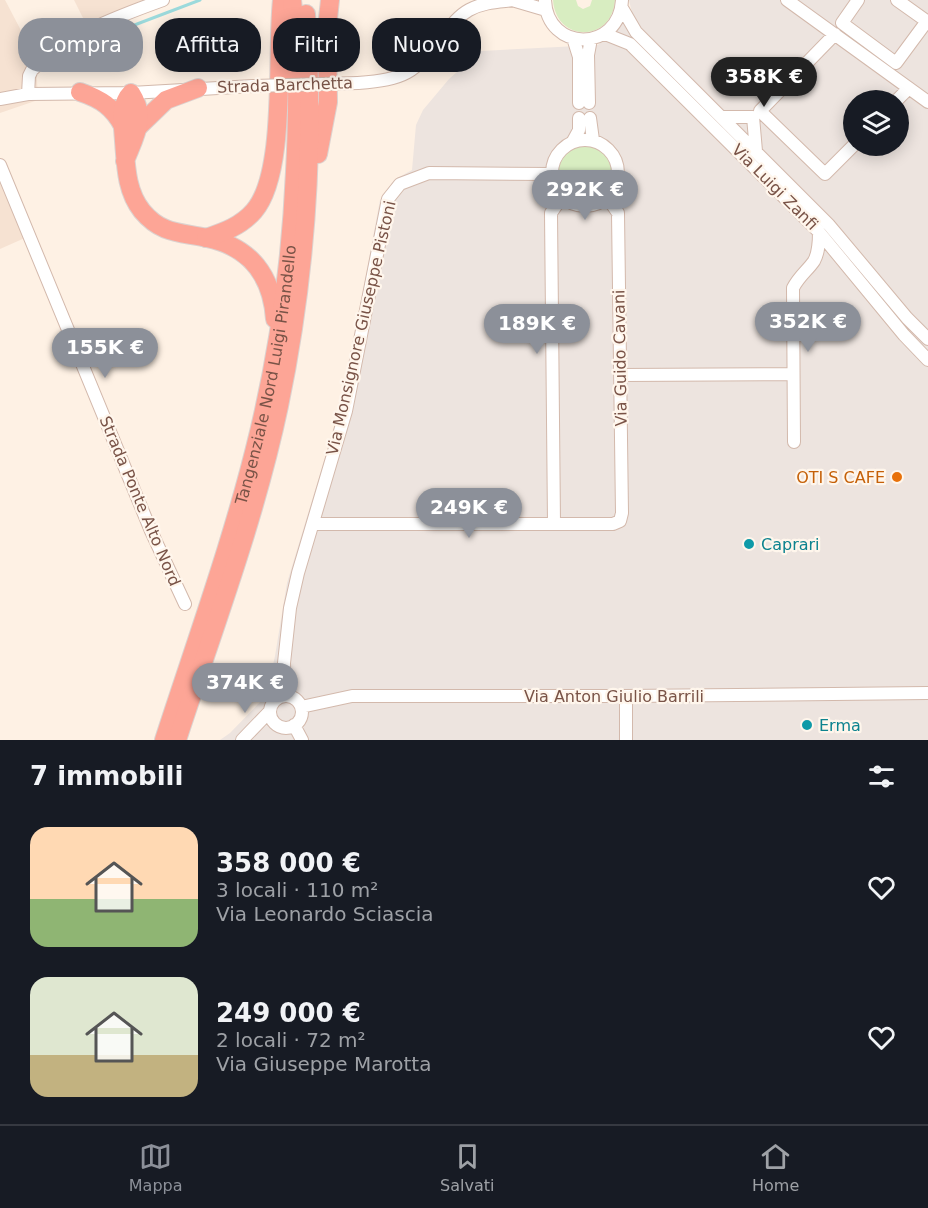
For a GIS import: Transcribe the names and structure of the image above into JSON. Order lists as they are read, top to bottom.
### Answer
{
  "streets": {
    "highway": ["Tangenziale Nord Luigi Pirandello"],
    "street": [
      "Strada Barchetta",
      "Via Luigi Zanfi",
      "Via Monsignore Giuseppe Pistoni",
      "Via Guido Cavani",
      "Strada Ponte Alto Nord",
      "Via Anton Giulio Barrili"
    ]
  },
  "crossings": [
    ["Via Monsignore Giuseppe Pistoni", "Via Guido Cavani"],
    ["Via Monsignore Giuseppe Pistoni", "Via Anton Giulio Barrili"]
  ],
  "places": ["OTI S CAFE", "Caprari", "Erma"],
  "page": {
    "chip": [
      "Compra",
      "Affitta",
      "Filtri",
      "Nuovo"
    ],
    "price": [
      "358K €",
      "292K €",
      "352K €",
      "189K €",
      "155K €",
      "249K €",
      "374K €"
    ],
    "heading": "7 immobili",
    "list": [
      {
        "name": "358 000 €",
        "note": "3 locali · 110 m² · Via Leonardo Sciascia"
      },
      {
        "name": "249 000 €",
        "note": "2 locali · 72 m² · Via Giuseppe Marotta"
      }
    ],
    "tabs": ["Mappa", "Salvati", "Home"]
  }
}
